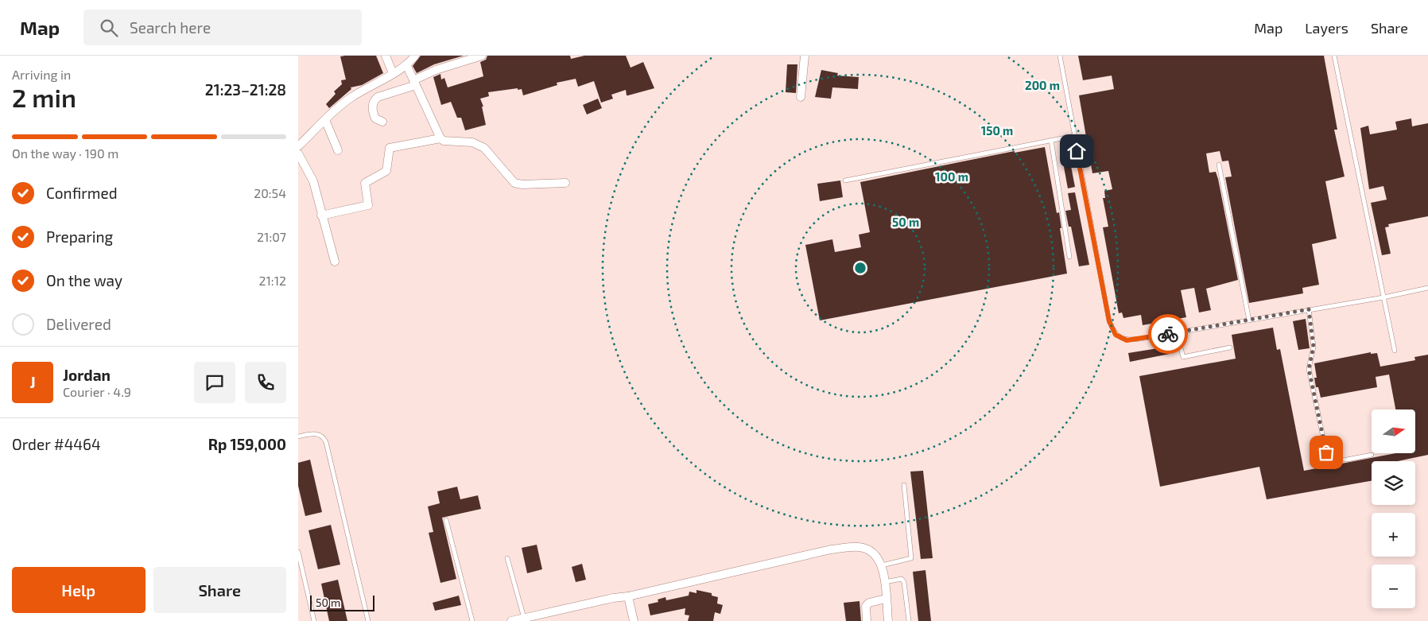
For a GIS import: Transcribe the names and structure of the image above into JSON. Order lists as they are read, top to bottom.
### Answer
{
  "scale_bar": "50 m",
  "north": "right",
  "page": {
    "header": "Map",
    "search": "Search here",
    "nav": ["Map", "Layers", "Share"],
    "heading": ["2 min", "Arriving in", "21:23–21:28"],
    "panel": [
      "Jordan",
      "Courier · 4.9",
      "Order #4464",
      "Rp 159,000"
    ],
    "bar": "On the way · 190 m",
    "list": [
      ["Confirmed", "20:54"],
      ["Preparing", "21:07"],
      ["On the way", "21:12"],
      "Delivered"
    ],
    "round": "J",
    "map_buttons": ["+", "−"],
    "buttons": ["Help", "Share"],
    "scale": "50 m"
  },
  "rings": [
    "200 m",
    "150 m",
    "100 m",
    "50 m"
  ]
}
